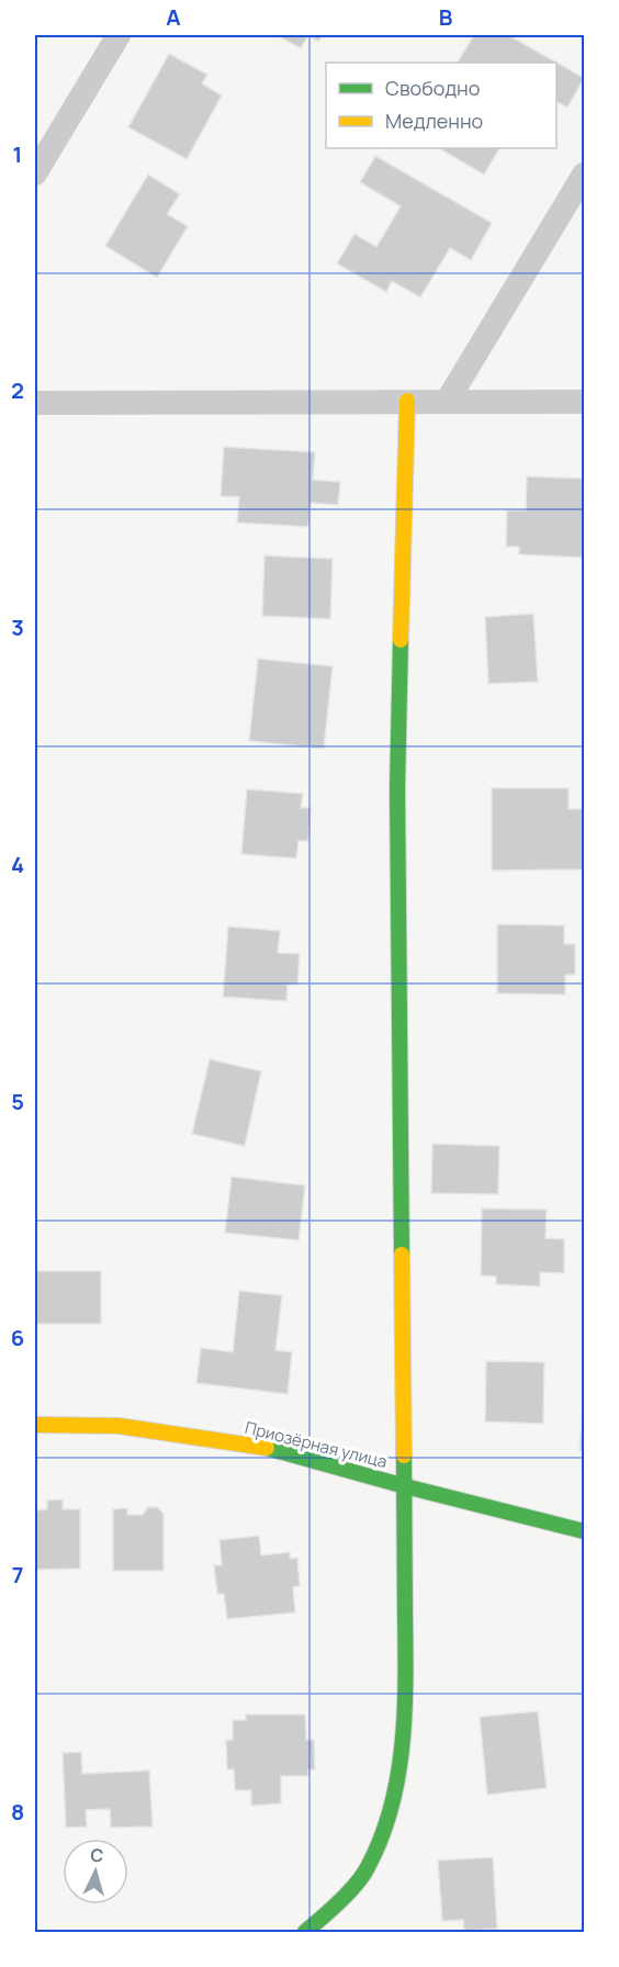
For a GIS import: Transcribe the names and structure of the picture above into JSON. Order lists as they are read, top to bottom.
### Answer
{
  "streets": {
    "street": ["Приозёрная улица"]
  },
  "legend": ["Свободно", "Медленно"],
  "north": "top",
  "grid": {
    "columns": ["A", "B"],
    "rows": [
      "1",
      "2",
      "3",
      "4",
      "5",
      "6",
      "7",
      "8"
    ]
  }
}
